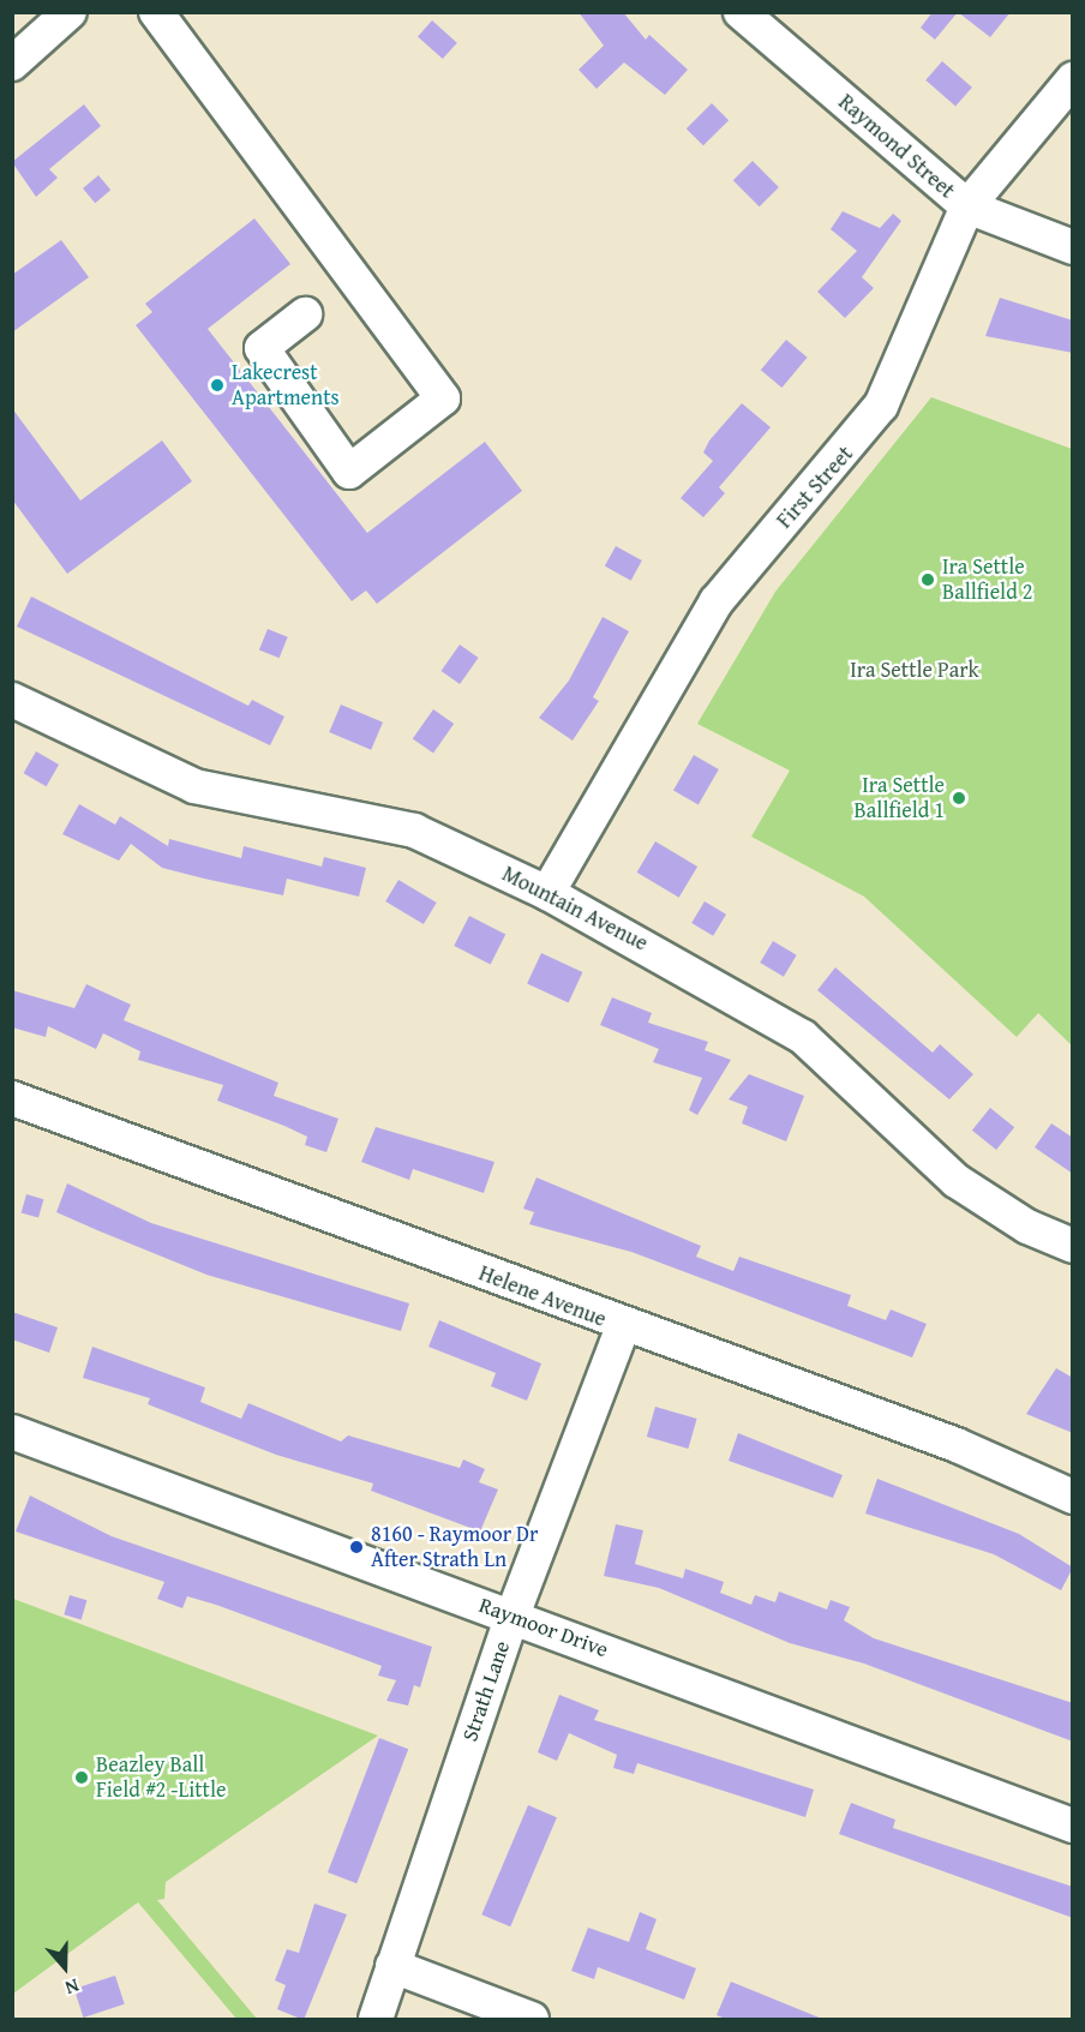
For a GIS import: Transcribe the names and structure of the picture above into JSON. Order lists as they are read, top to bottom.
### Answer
{
  "streets": {
    "street": [
      "Raymond Street",
      "First Street",
      "Mountain Avenue",
      "Helene Avenue",
      "Raymoor Drive",
      "Strath Lane"
    ]
  },
  "crossings": [
    ["Raymond Street", "First Street"],
    ["First Street", "Mountain Avenue"],
    ["Helene Avenue", "Strath Lane"],
    ["Raymoor Drive", "Strath Lane"]
  ],
  "parks": ["Ira Settle Park"],
  "places": [
    "Lakecrest Apartments",
    "Ira Settle Ballfield 2",
    "Ira Settle Ballfield 1",
    "8160 - Raymoor Dr After Strath Ln",
    "Beazley Ball Field #2 -Little"
  ],
  "north": "bottom"
}
